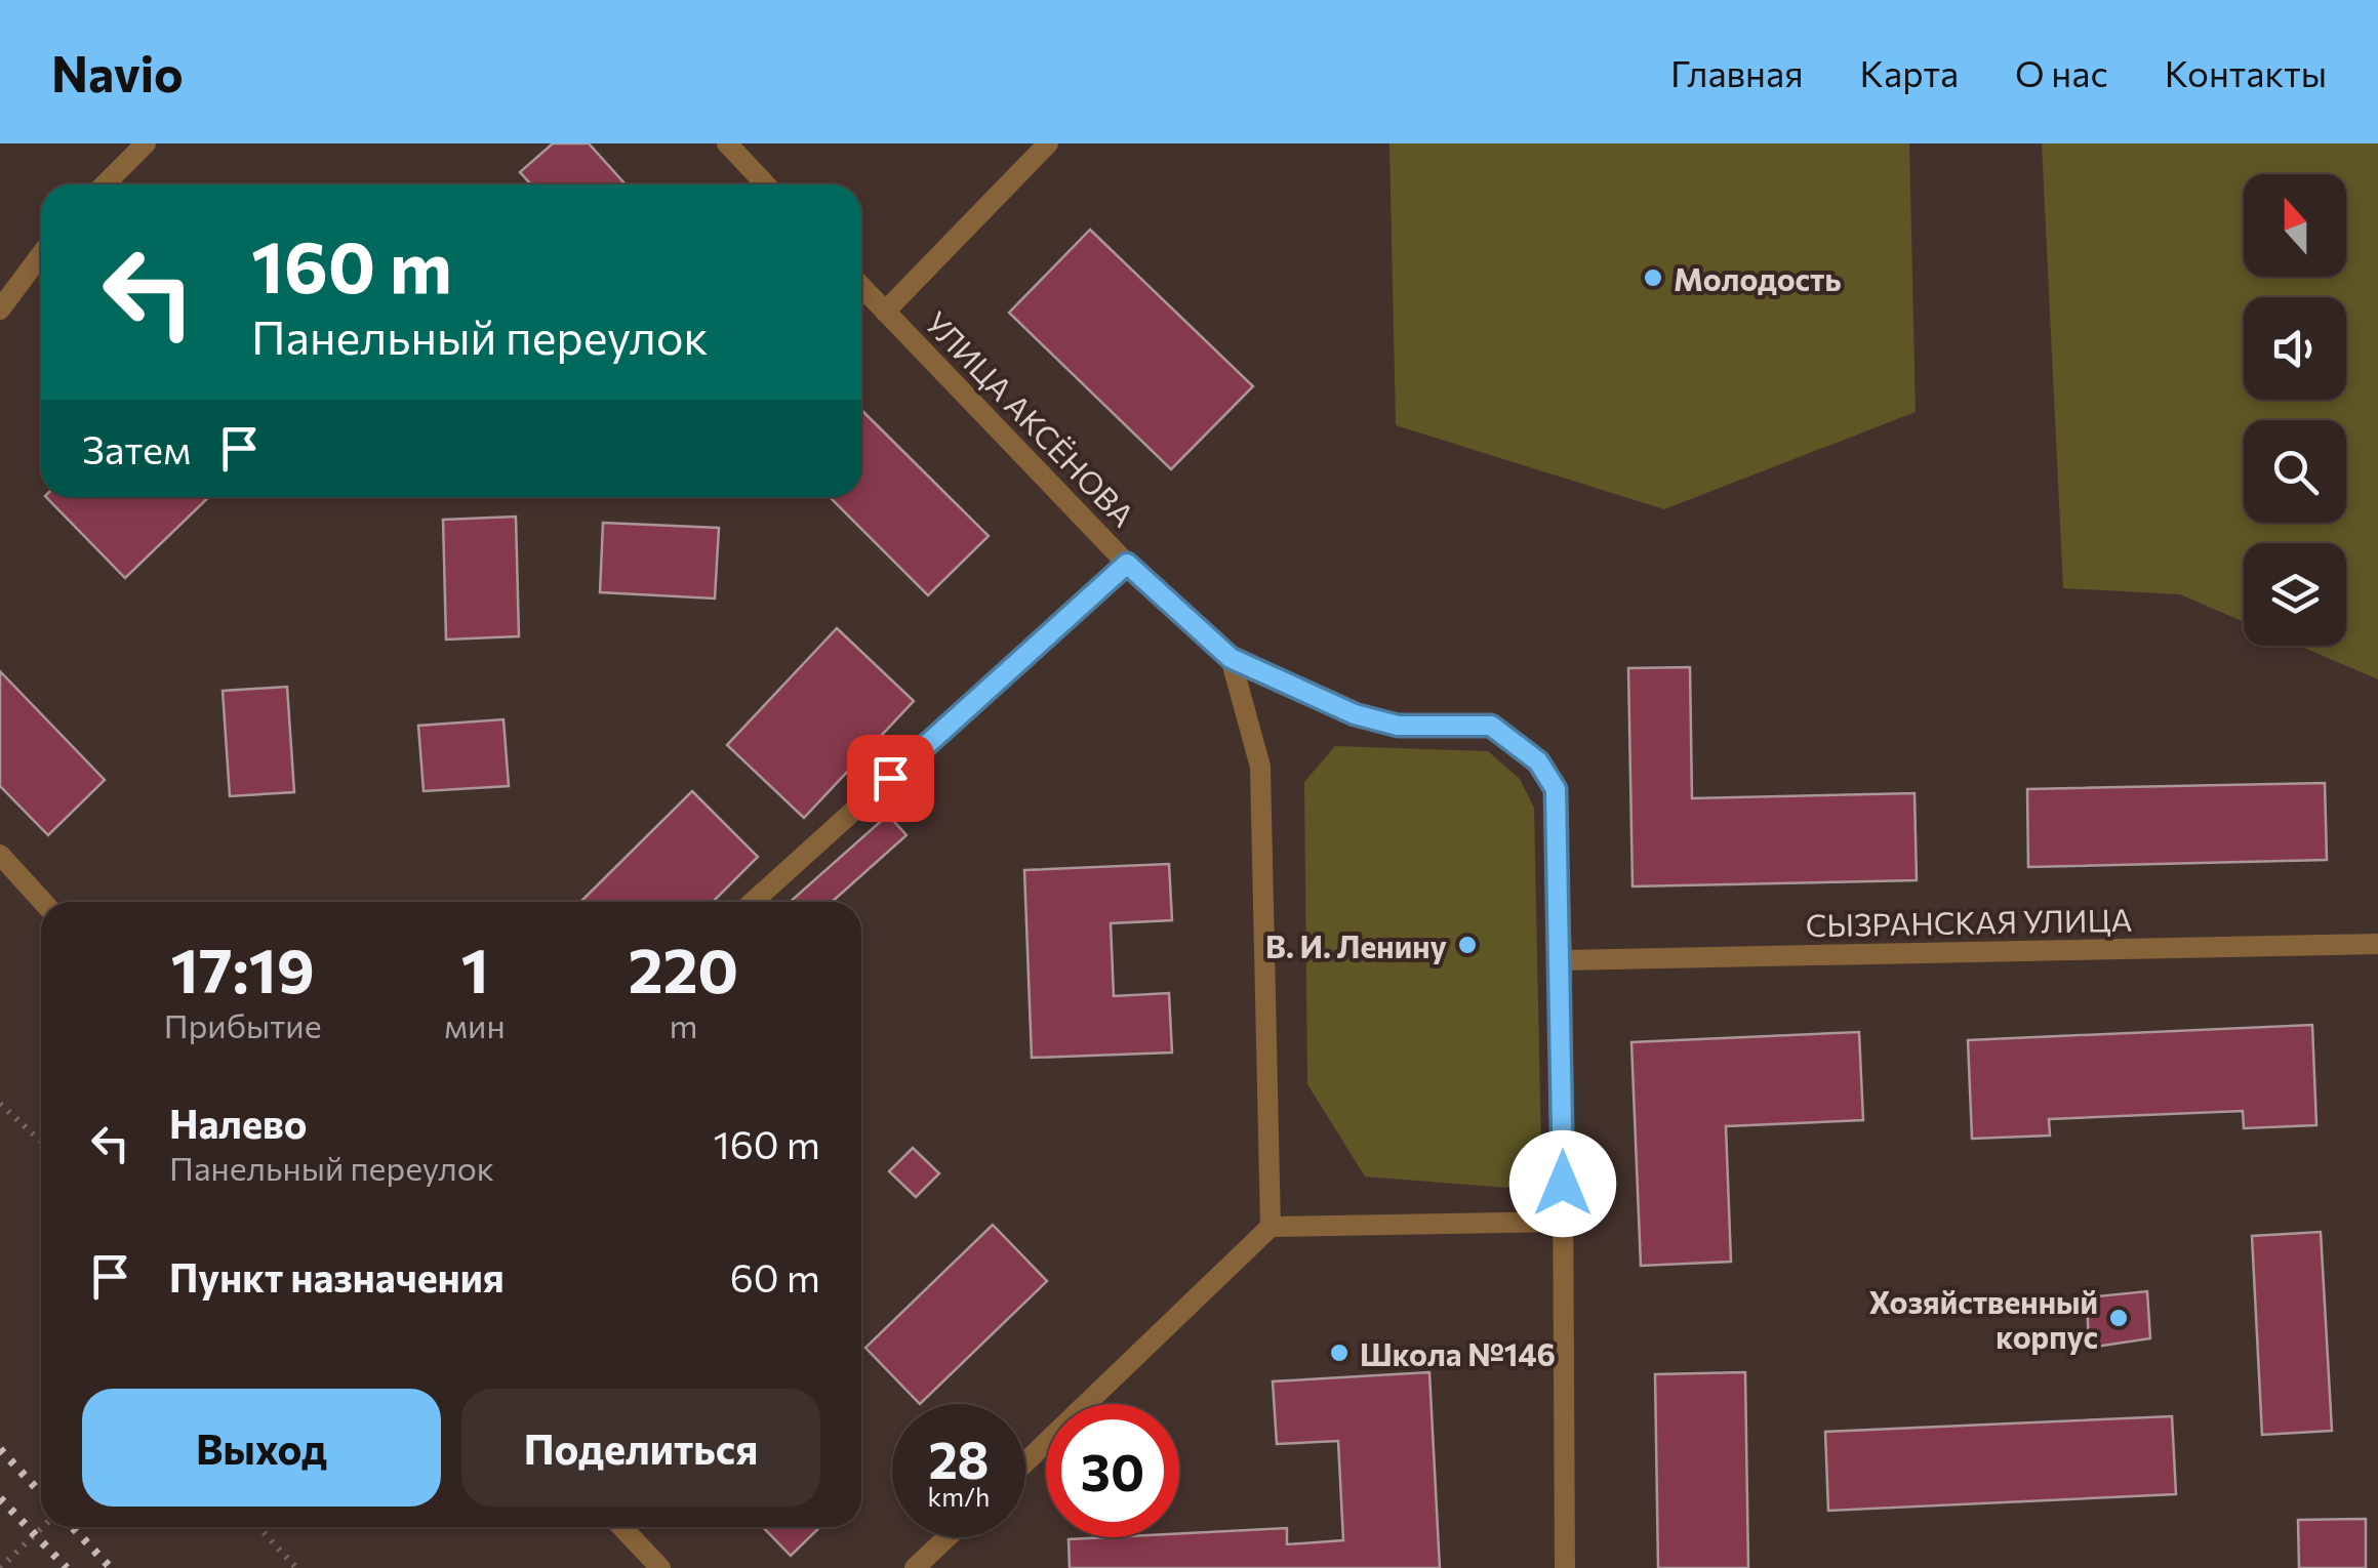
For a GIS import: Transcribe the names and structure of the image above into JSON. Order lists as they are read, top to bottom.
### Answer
{
  "streets": {
    "street": ["УЛИЦА АКСЁНОВА", "СЫЗРАНСКАЯ УЛИЦА"]
  },
  "crossings": [
    ["УЛИЦА АКСЁНОВА", "СЫЗРАНСКАЯ УЛИЦА"]
  ],
  "places": [
    "Молодость",
    "В. И. Ленину",
    "Хозяйственный корпус",
    "Школа №146"
  ],
  "north": "top",
  "page": {
    "header": "Navio",
    "nav": [
      "Главная",
      "Карта",
      "О нас",
      "Контакты"
    ],
    "turn": ["160 m", "Панельный переулок"],
    "then": "Затем",
    "eta": [
      "17:19",
      "Прибытие",
      "1",
      "мин",
      "220",
      "m"
    ],
    "list": [
      {
        "name": "Налево",
        "note": "Панельный переулок",
        "value": "160 m"
      },
      {
        "name": "Пункт назначения",
        "value": "60 m"
      }
    ],
    "buttons": ["Выход", "Поделиться"],
    "speed": "28 km/h",
    "limit": "30"
  }
}
